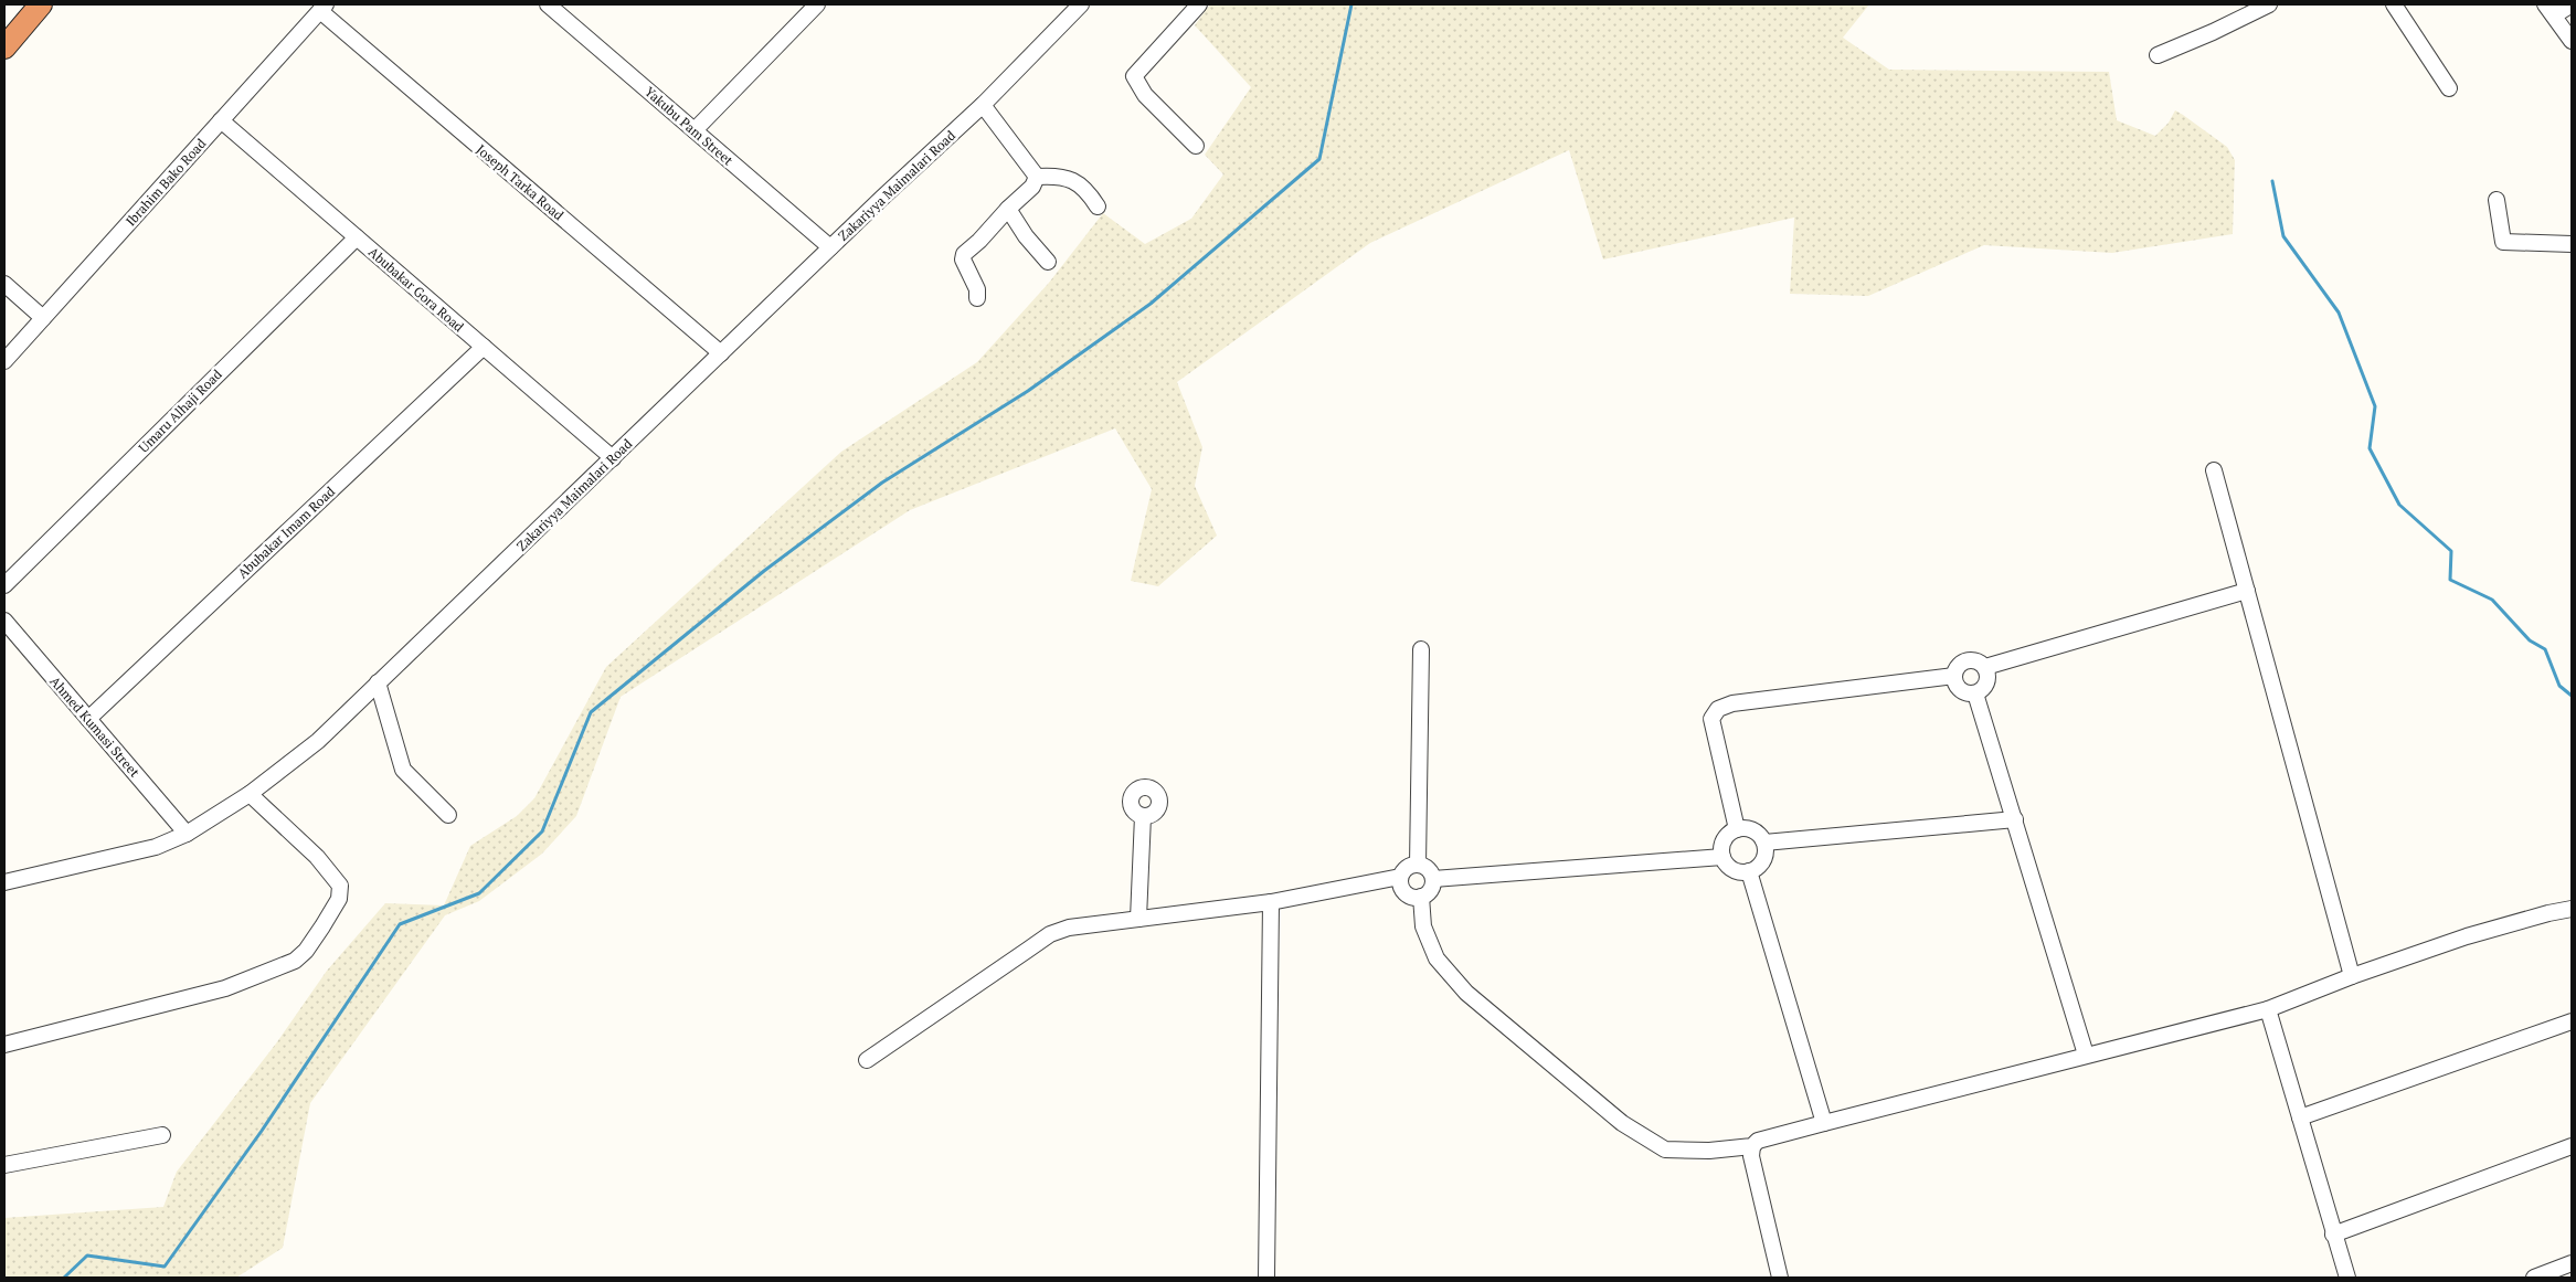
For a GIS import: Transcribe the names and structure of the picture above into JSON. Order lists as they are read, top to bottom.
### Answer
{
  "streets": {
    "street": [
      "Yakubu Pam Street",
      "Ibrahim Bako Road",
      "Joseph Tarka Road",
      "Zakariyya Maimalari Road",
      "Abubakar Gora Road",
      "Umaru Alhaji Road",
      "Abubakar Imam Road",
      "Ahmed Kumasi Street"
    ]
  },
  "crossings": [
    ["Yakubu Pam Street", "Zakariyya Maimalari Road"],
    ["Ibrahim Bako Road", "Joseph Tarka Road"],
    ["Ibrahim Bako Road", "Abubakar Gora Road"],
    ["Joseph Tarka Road", "Zakariyya Maimalari Road"],
    ["Zakariyya Maimalari Road", "Abubakar Gora Road"],
    ["Zakariyya Maimalari Road", "Ahmed Kumasi Street"],
    ["Abubakar Gora Road", "Umaru Alhaji Road"],
    ["Abubakar Gora Road", "Abubakar Imam Road"],
    ["Abubakar Imam Road", "Ahmed Kumasi Street"]
  ]
}
